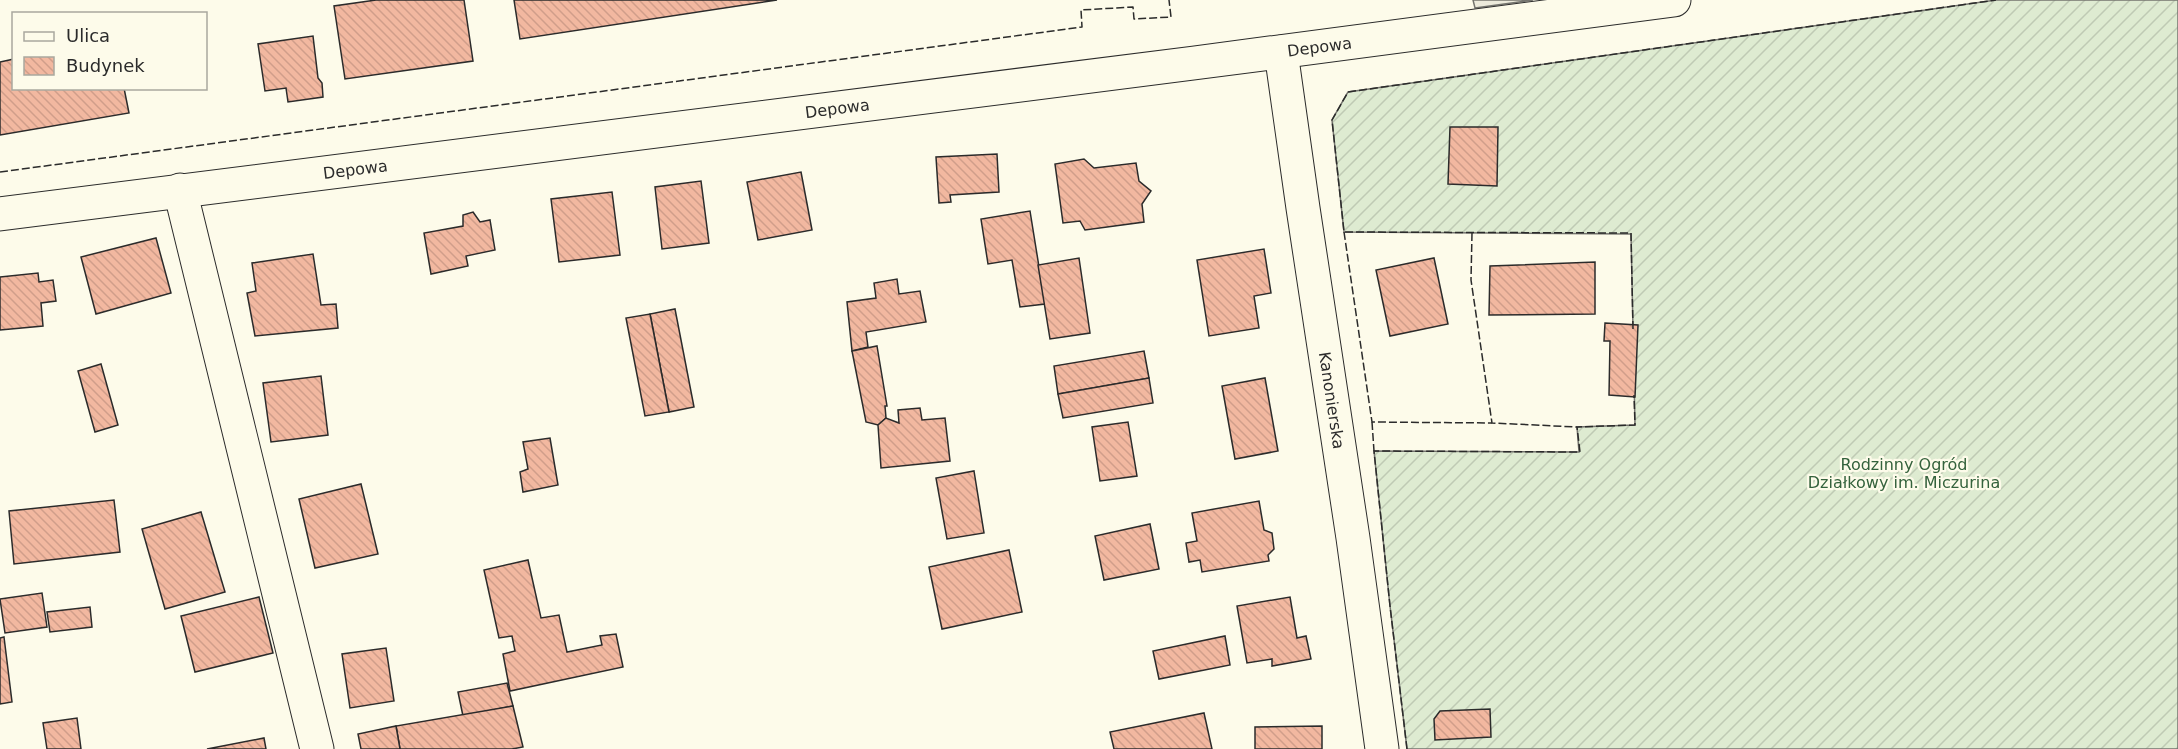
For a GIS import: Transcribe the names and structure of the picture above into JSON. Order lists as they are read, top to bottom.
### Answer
{
  "streets": {
    "street": ["Depowa", "Kanonierska"]
  },
  "crossings": [
    ["Depowa", "Kanonierska"]
  ],
  "parks": ["Rodzinny Ogród Działkowy im. Miczurina"],
  "legend": ["Ulica", "Budynek"]
}
